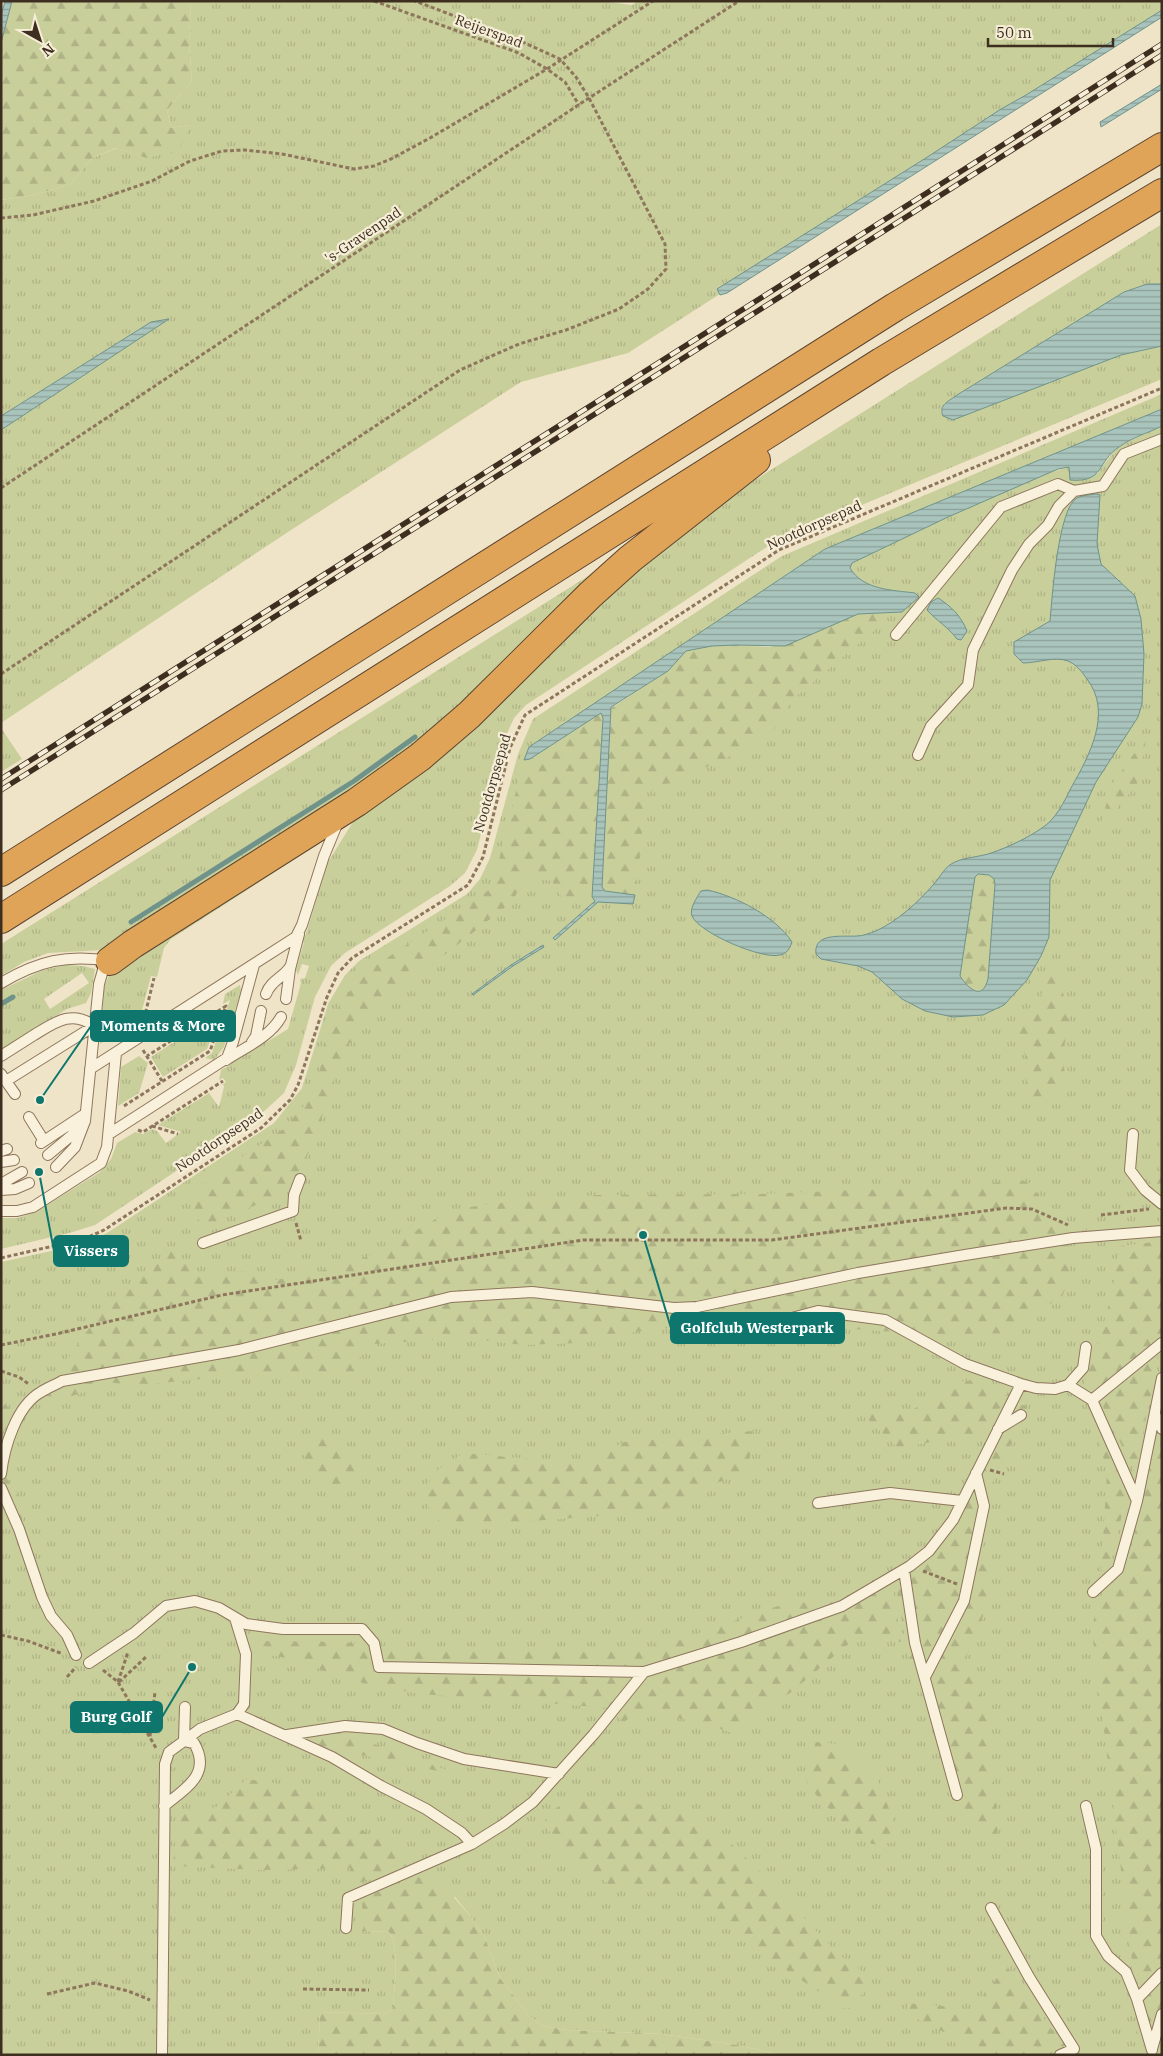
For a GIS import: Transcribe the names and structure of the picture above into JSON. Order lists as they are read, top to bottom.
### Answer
{
  "streets": {
    "path": ["Reijerspad", "'s-Gravenpad", "Nootdorpsepad"]
  },
  "crossings": [
    ["Reijerspad", "'s-Gravenpad"]
  ],
  "places": [
    "Moments & More",
    "Vissers",
    "Golfclub Westerpark",
    "Burg Golf"
  ],
  "scale_bar": "50 m",
  "north": "bottom right"
}
